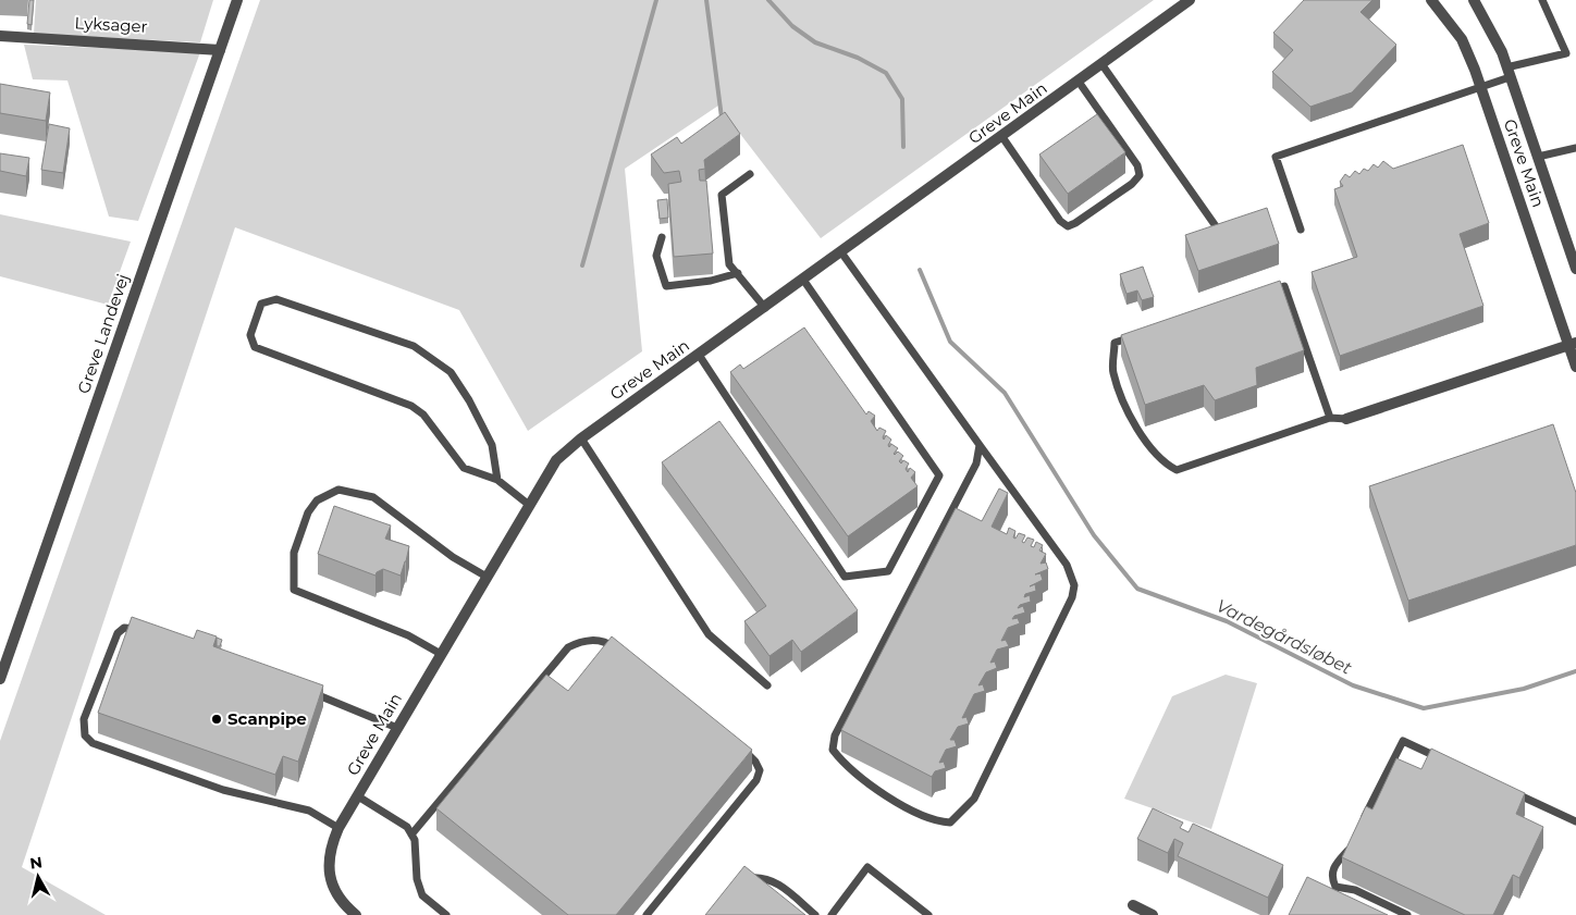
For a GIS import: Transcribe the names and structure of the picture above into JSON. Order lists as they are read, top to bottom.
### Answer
{
  "streets": {
    "street": ["Lyksager", "Greve Main", "Greve Landevej"]
  },
  "crossings": [
    ["Lyksager", "Greve Landevej"]
  ],
  "water": ["Vardegårdsløbet"],
  "places": ["Scanpipe"],
  "north": "top"
}
